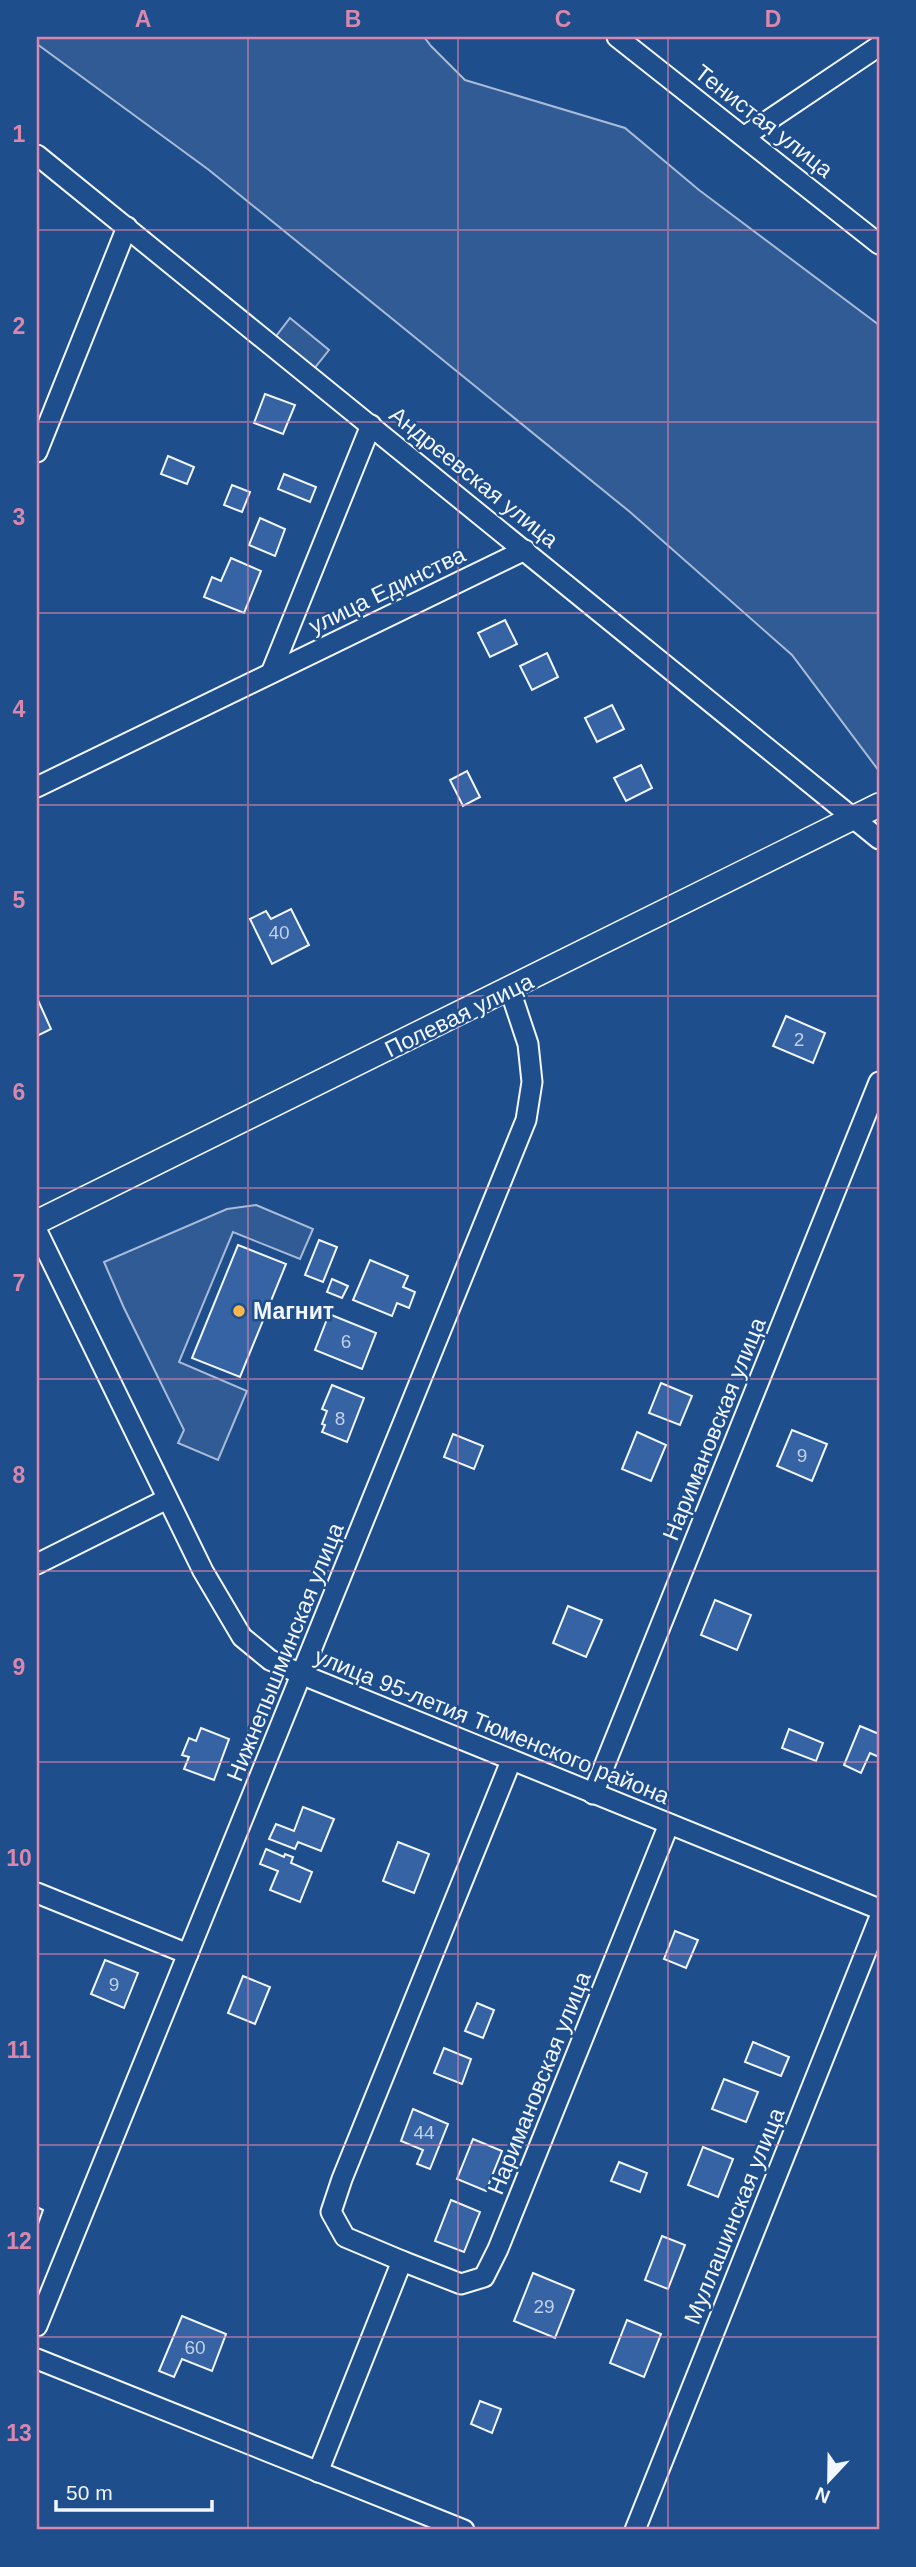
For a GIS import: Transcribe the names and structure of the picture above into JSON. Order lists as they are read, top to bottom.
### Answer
{
  "streets": {
    "street": [
      "Тенистая улица",
      "Андреевская улица",
      "улица Единства",
      "Полевая улица",
      "Наримановская улица",
      "Нижнепышминская улица",
      "улица 95-летия Тюменского района",
      "Муллашинская улица"
    ]
  },
  "crossings": [
    ["Андреевская улица", "улица Единства"],
    ["Андреевская улица", "Полевая улица"],
    ["Полевая улица", "Нижнепышминская улица"],
    ["Наримановская улица", "улица 95-летия Тюменского района"],
    ["Нижнепышминская улица", "улица 95-летия Тюменского района"]
  ],
  "places": ["Магнит"],
  "house_numbers": [
    "40",
    "2",
    "6",
    "8",
    "9",
    "9",
    "44",
    "29",
    "60"
  ],
  "scale_bar": "50 m",
  "north": "bottom",
  "grid": {
    "columns": [
      "A",
      "B",
      "C",
      "D"
    ],
    "rows": [
      "1",
      "2",
      "3",
      "4",
      "5",
      "6",
      "7",
      "8",
      "9",
      "10",
      "11",
      "12",
      "13"
    ]
  }
}
